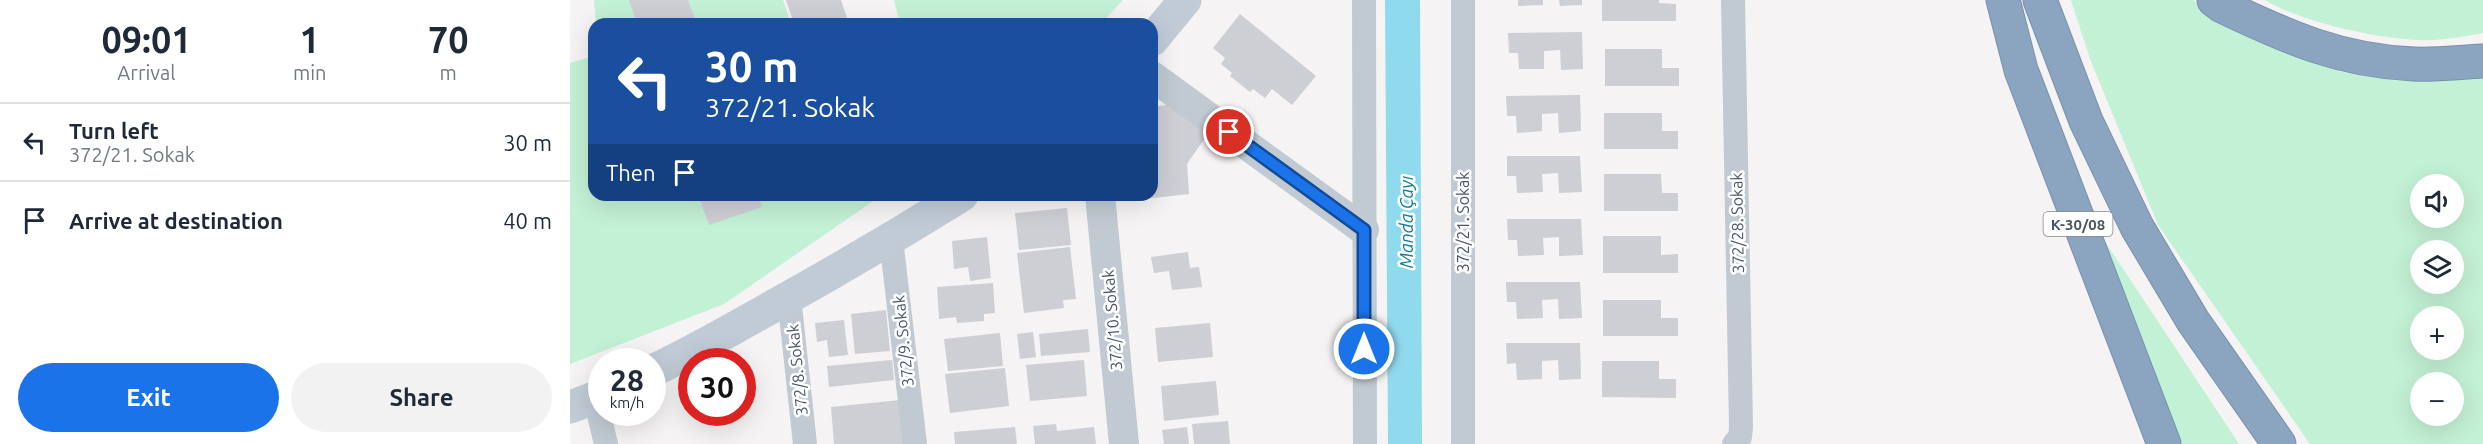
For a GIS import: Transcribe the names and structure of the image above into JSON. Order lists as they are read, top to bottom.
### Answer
{
  "streets": {
    "highway": ["K-30/08"],
    "street": [
      "372/21. Sokak",
      "372/28. Sokak",
      "372/10. Sokak",
      "372/9. Sokak",
      "372/8. Sokak"
    ]
  },
  "water": ["Manda Çayı"],
  "page": {
    "eta": [
      "09:01",
      "Arrival",
      "1",
      "min",
      "70",
      "m"
    ],
    "turn": ["30 m", "372/21. Sokak"],
    "list": [
      {
        "name": "Turn left",
        "note": "372/21. Sokak",
        "value": "30 m"
      },
      {
        "name": "Arrive at destination",
        "value": "40 m"
      }
    ],
    "then": "Then",
    "map_buttons": ["+", "−"],
    "speed": "28 km/h",
    "limit": "30",
    "buttons": ["Exit", "Share"]
  }
}
